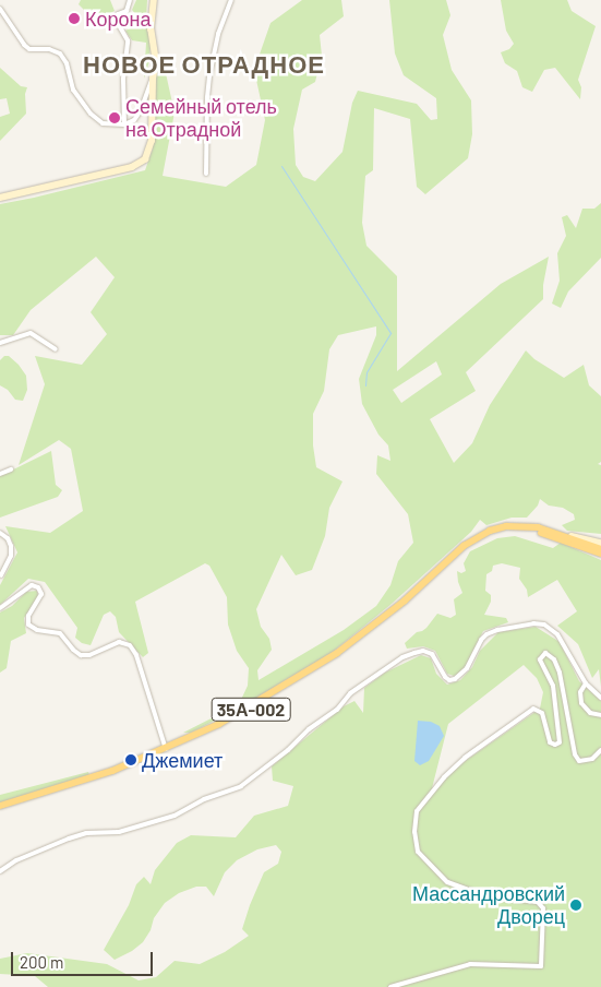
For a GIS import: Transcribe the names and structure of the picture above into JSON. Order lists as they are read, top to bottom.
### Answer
{
  "streets": {
    "highway": ["35А-002"]
  },
  "districts": ["НОВОЕ ОТРАДНОЕ"],
  "places": [
    "Корона",
    "Семейный отель на Отрадной",
    "Джемиет",
    "Массандровский Дворец"
  ],
  "scale_bar": "200 m"
}
